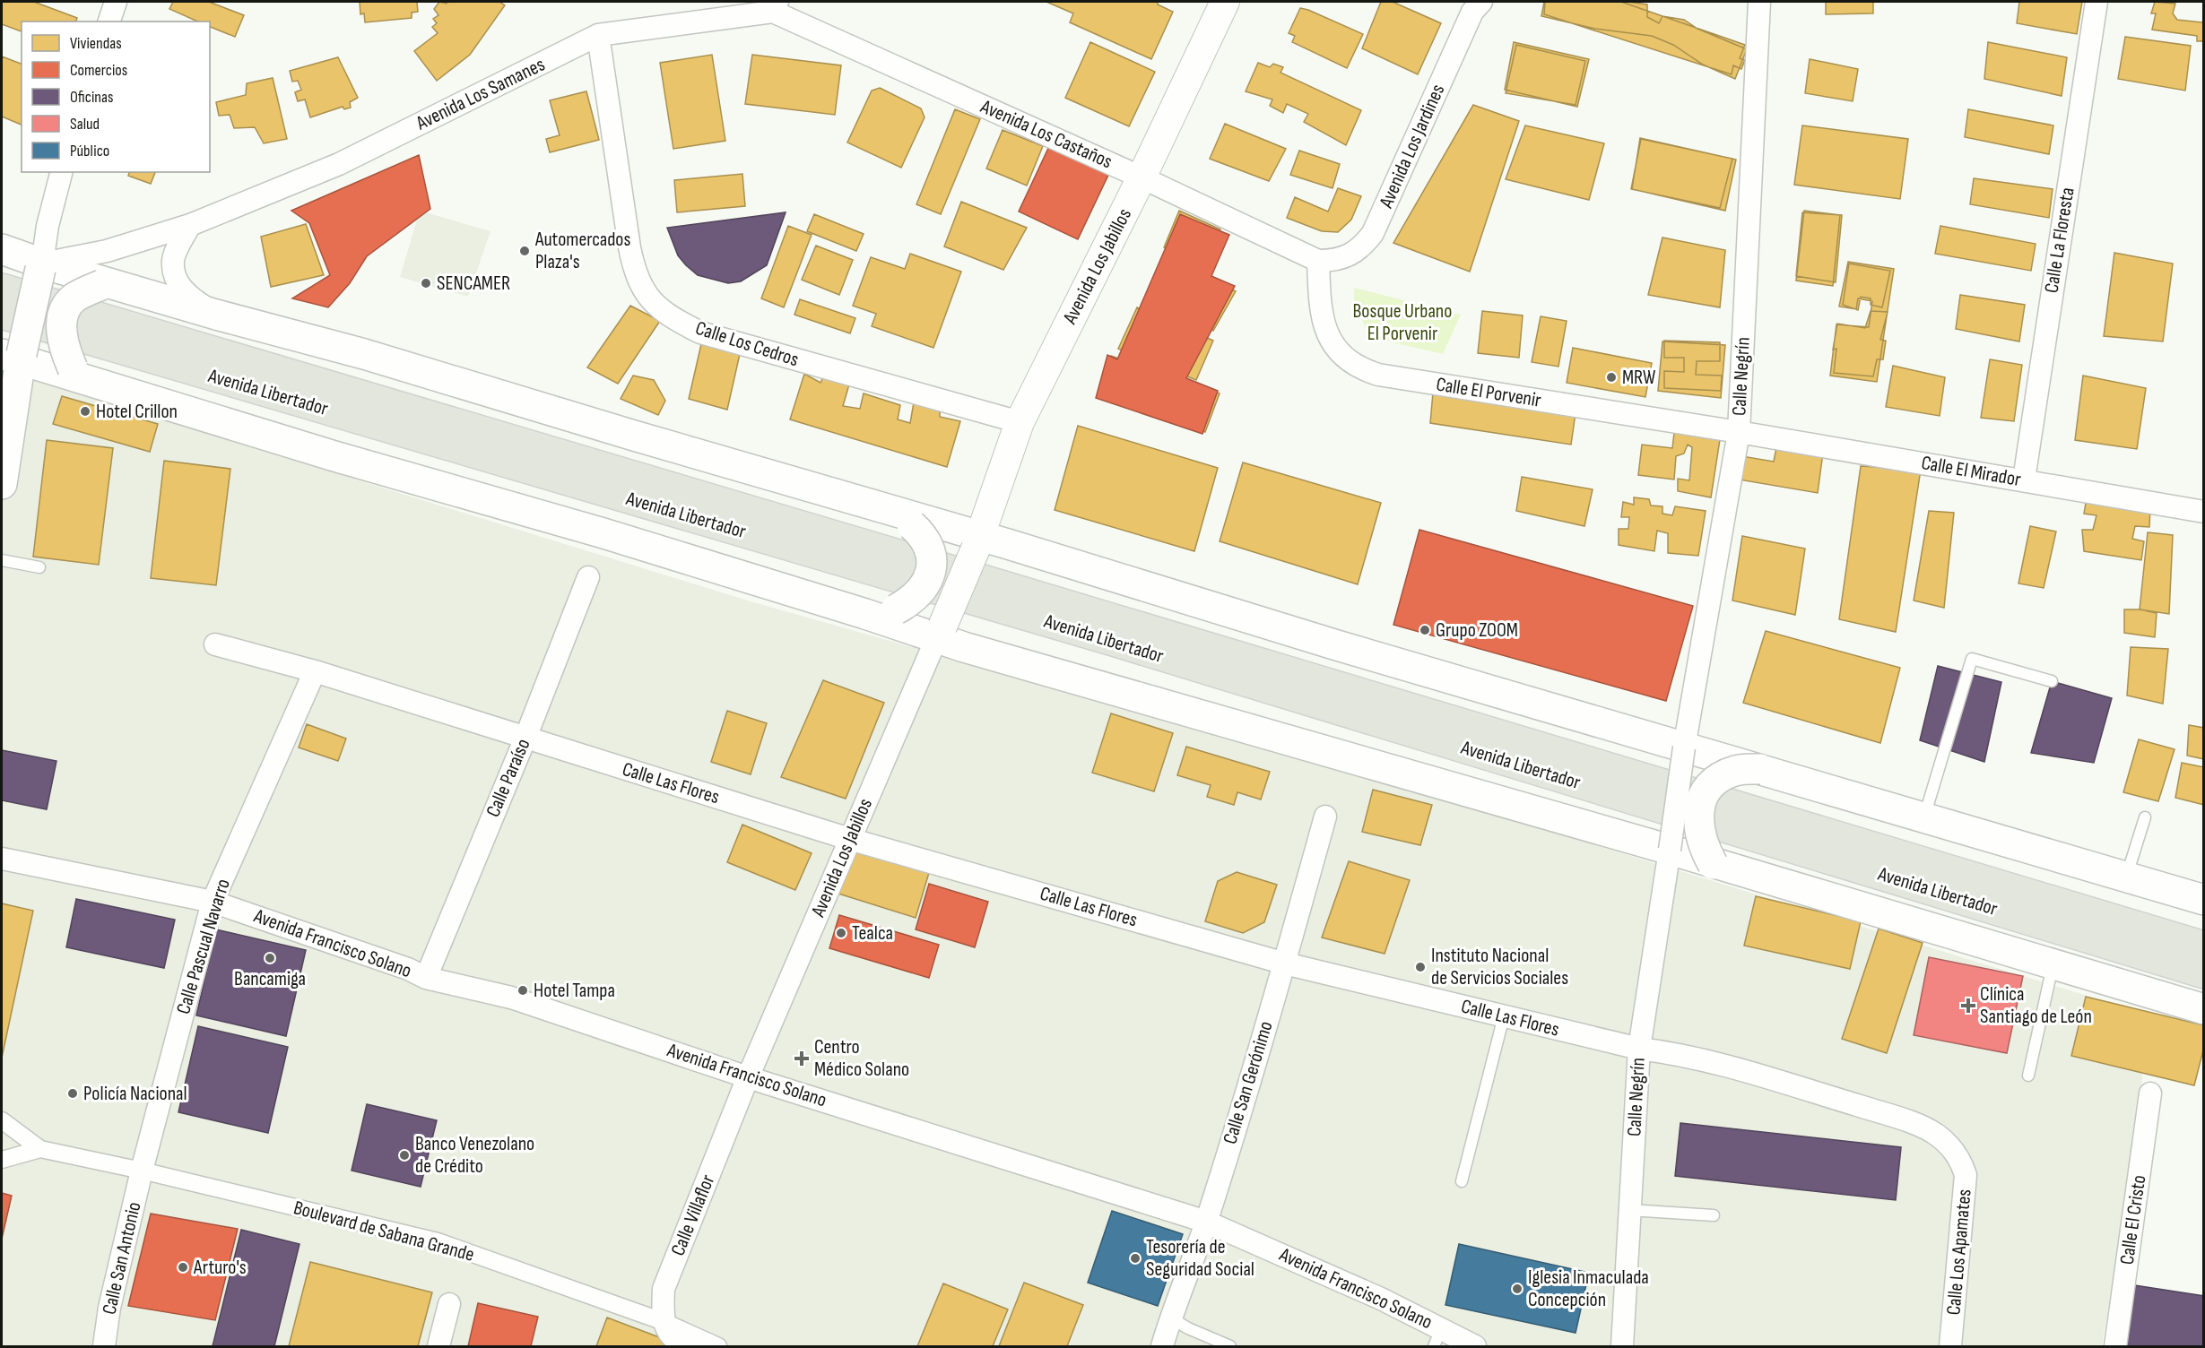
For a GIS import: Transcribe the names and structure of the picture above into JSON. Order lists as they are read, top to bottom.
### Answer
{
  "streets": {
    "main road": ["Avenida Libertador"],
    "street": [
      "Avenida Los Samanes",
      "Avenida Los Castaños",
      "Avenida Los Jardines",
      "Calle La Floresta",
      "Avenida Los Jabillos",
      "Calle Los Cedros",
      "Calle Negrín",
      "Calle El Porvenir",
      "Calle El Mirador",
      "Calle Paraíso",
      "Calle Las Flores",
      "Avenida Francisco Solano",
      "Calle Pascual Navarro",
      "Calle San Gerónimo",
      "Calle Villaflor",
      "Calle El Cristo",
      "Boulevard de Sabana Grande",
      "Calle Los Apamates",
      "Calle San Antonio"
    ]
  },
  "crossings": [
    ["Avenida Los Samanes", "Avenida Los Castaños"],
    ["Avenida Los Samanes", "Calle Los Cedros"],
    ["Avenida Los Castaños", "Avenida Los Jardines"],
    ["Avenida Los Castaños", "Avenida Los Jabillos"],
    ["Avenida Los Castaños", "Calle El Porvenir"],
    ["Avenida Los Jardines", "Calle El Porvenir"],
    ["Calle La Floresta", "Calle El Mirador"],
    ["Avenida Los Jabillos", "Calle Los Cedros"],
    ["Avenida Los Jabillos", "Avenida Libertador"],
    ["Avenida Los Jabillos", "Calle Las Flores"],
    ["Avenida Los Jabillos", "Avenida Francisco Solano"],
    ["Avenida Los Jabillos", "Calle Villaflor"],
    ["Calle Negrín", "Avenida Libertador"],
    ["Calle Negrín", "Calle El Porvenir"],
    ["Calle Negrín", "Calle El Mirador"],
    ["Calle Negrín", "Calle Las Flores"],
    ["Calle El Porvenir", "Calle El Mirador"],
    ["Calle Paraíso", "Calle Las Flores"],
    ["Calle Paraíso", "Avenida Francisco Solano"],
    ["Calle Las Flores", "Calle Pascual Navarro"],
    ["Calle Las Flores", "Calle San Gerónimo"],
    ["Calle Las Flores", "Calle Los Apamates"],
    ["Avenida Francisco Solano", "Calle Pascual Navarro"],
    ["Avenida Francisco Solano", "Calle San Gerónimo"],
    ["Avenida Francisco Solano", "Calle Villaflor"],
    ["Calle Pascual Navarro", "Boulevard de Sabana Grande"],
    ["Calle Pascual Navarro", "Calle San Antonio"],
    ["Calle Villaflor", "Boulevard de Sabana Grande"],
    ["Boulevard de Sabana Grande", "Calle San Antonio"]
  ],
  "parks": ["Bosque Urbano El Porvenir"],
  "places": {
    "other": [
      "Automercados Plaza's",
      "SENCAMER",
      "MRW",
      "Hotel Crillon",
      "Grupo ZOOM",
      "Tealca",
      "Bancamiga",
      "Instituto Nacional de Servicios Sociales",
      "Hotel Tampa",
      "Policía Nacional",
      "Banco Venezolano de Crédito",
      "Tesorería de Seguridad Social",
      "Arturo's",
      "Iglesia Inmaculada Concepción"
    ],
    "health": ["Clínica Santiago de León", "Centro Médico Solano"]
  },
  "legend": [
    "Viviendas",
    "Comercios",
    "Oficinas",
    "Salud",
    "Público"
  ]
}
